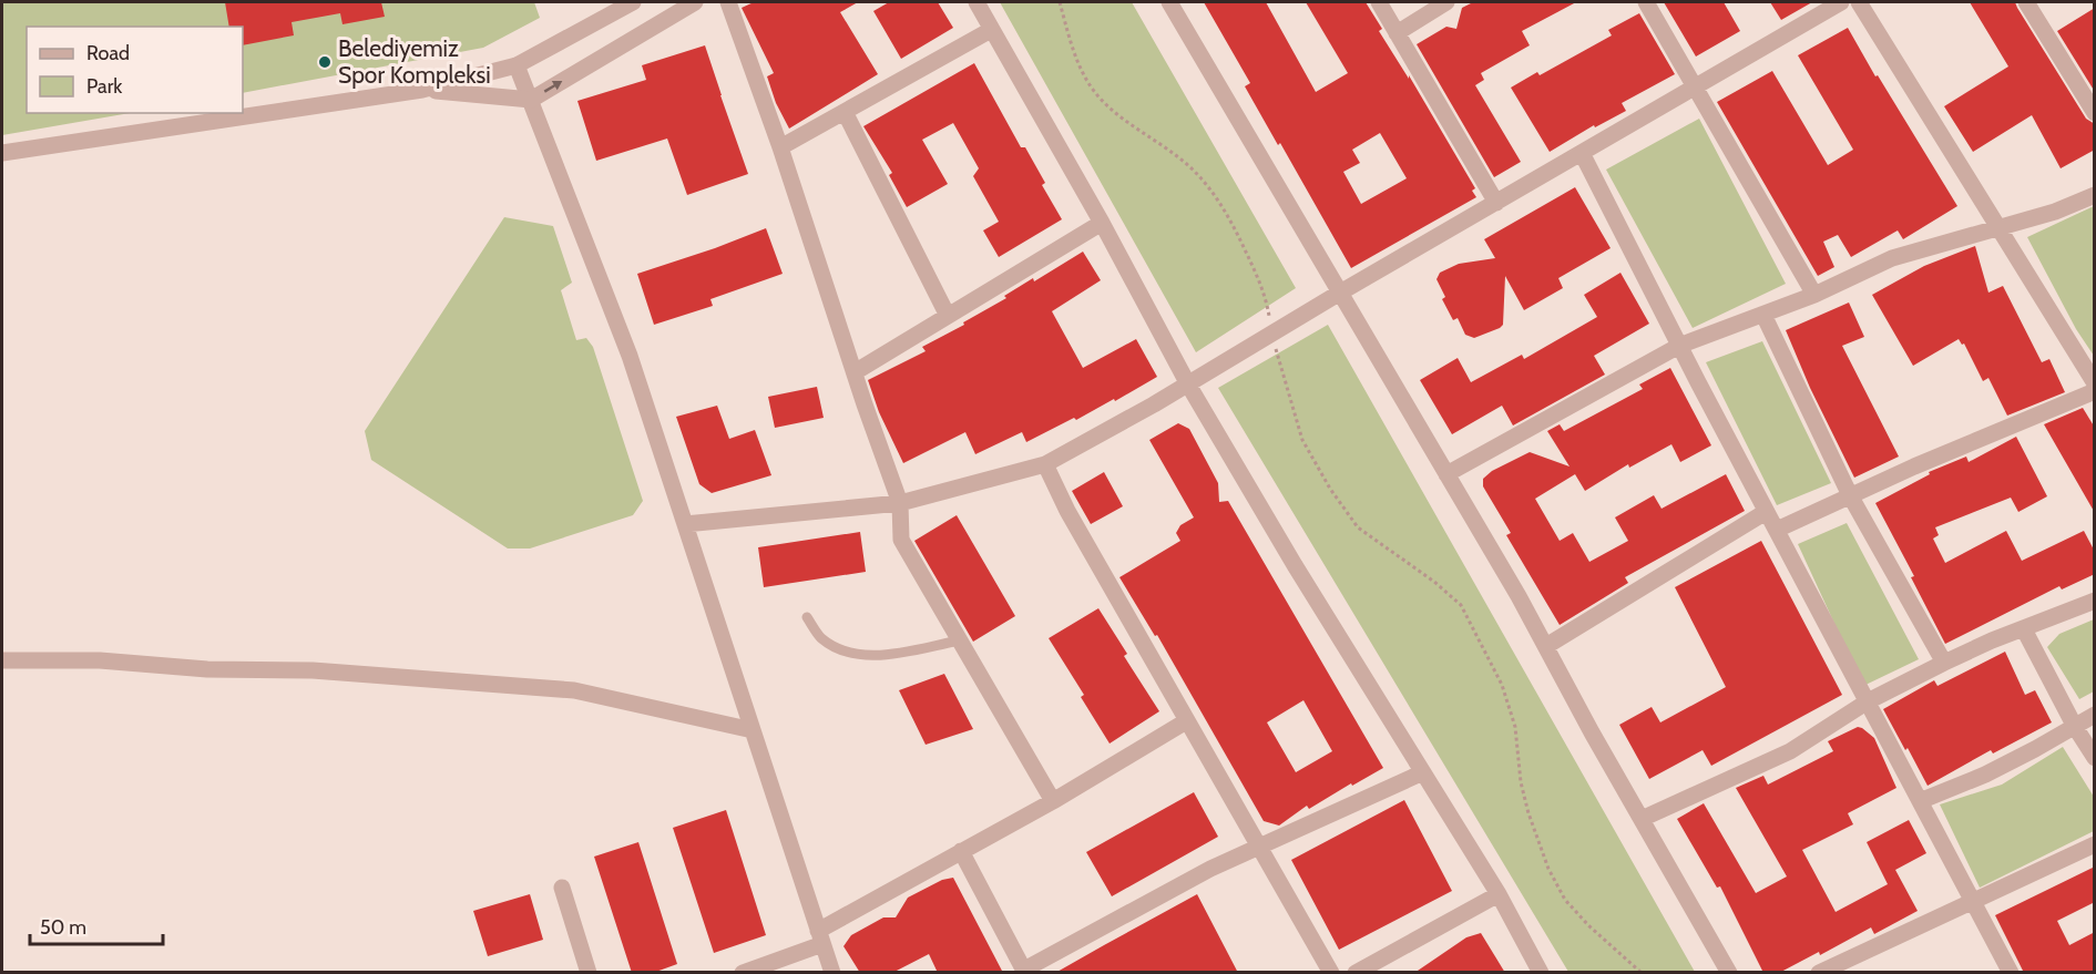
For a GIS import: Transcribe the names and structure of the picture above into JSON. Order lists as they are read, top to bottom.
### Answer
{
  "places": ["Belediyemiz Spor Kompleksi"],
  "legend": ["Road", "Park"],
  "scale_bar": "50 m"
}
